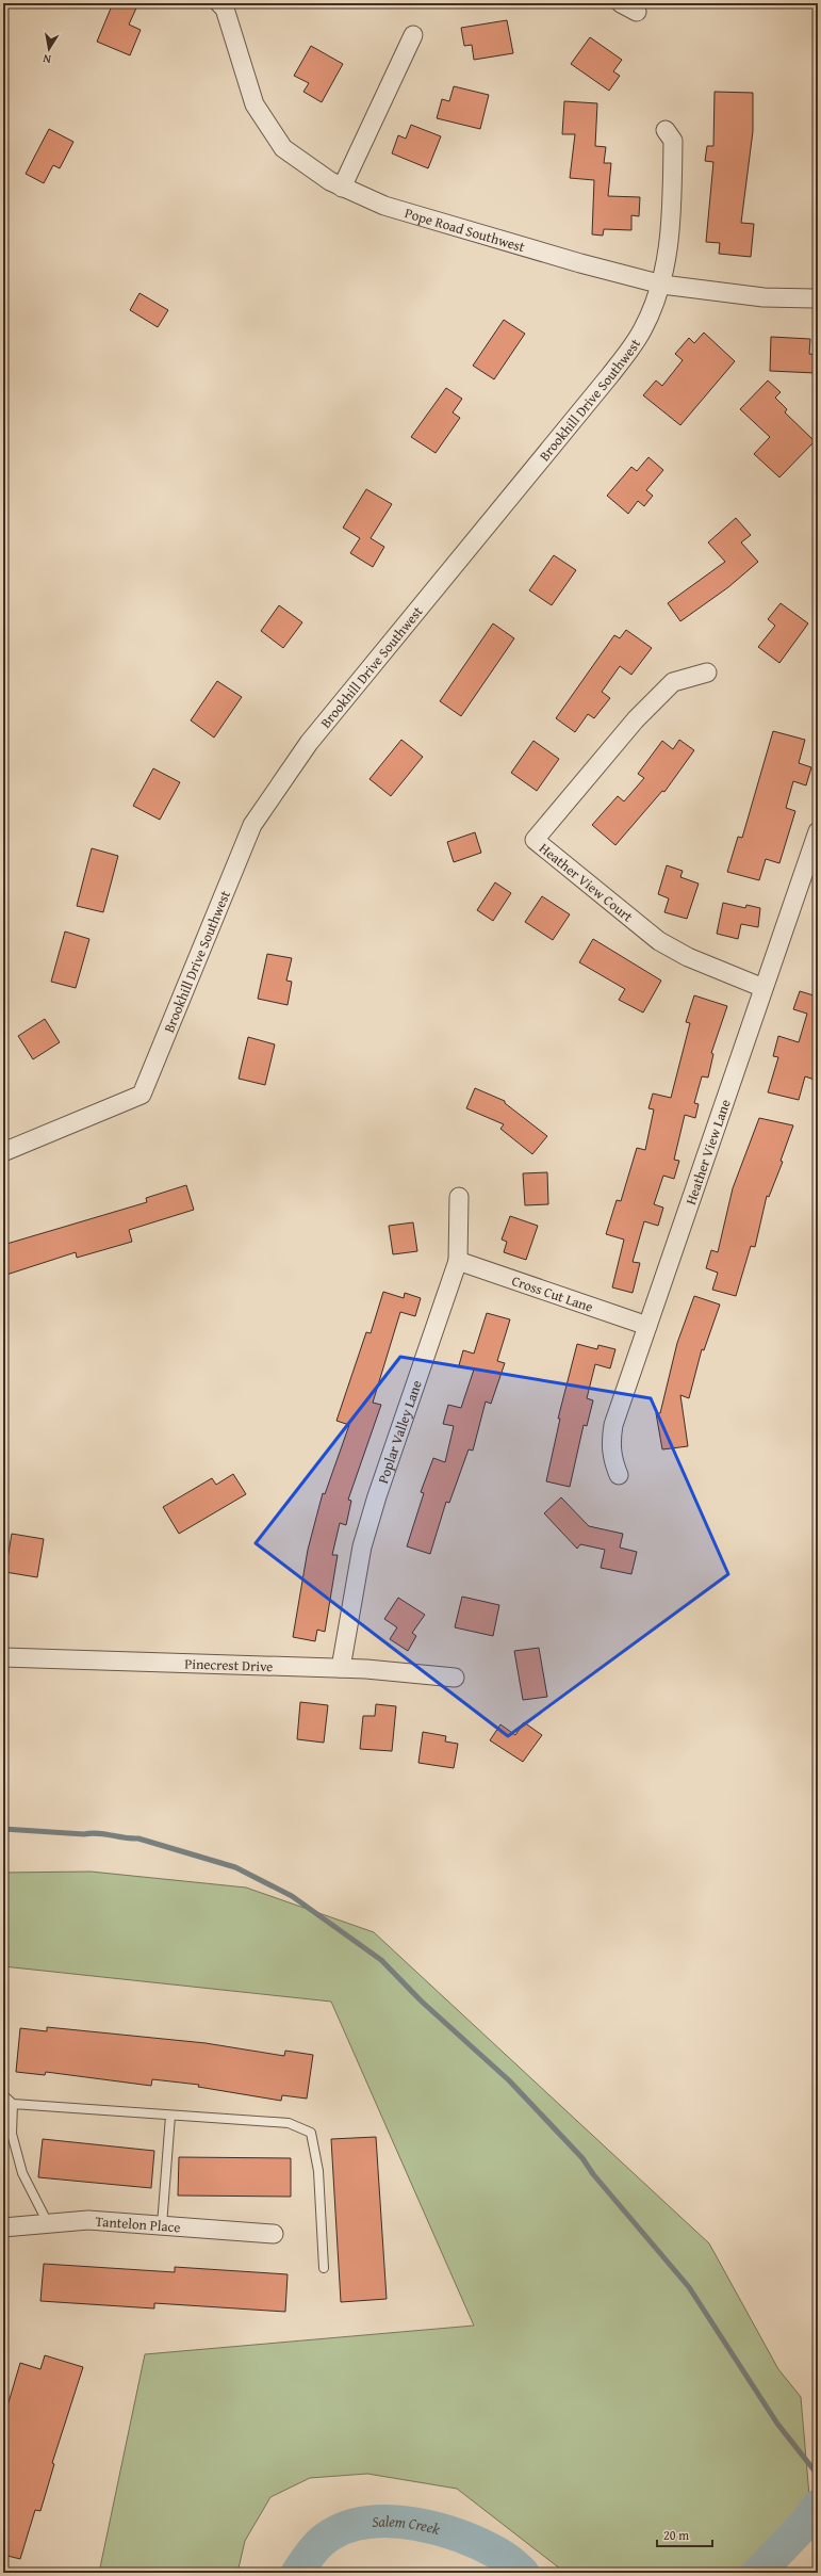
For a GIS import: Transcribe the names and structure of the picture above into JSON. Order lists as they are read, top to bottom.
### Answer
{
  "streets": {
    "street": [
      "Pope Road Southwest",
      "Brookhill Drive Southwest",
      "Heather View Court",
      "Heather View Lane",
      "Cross Cut Lane",
      "Poplar Valley Lane",
      "Pinecrest Drive",
      "Tantelon Place"
    ]
  },
  "crossings": [
    ["Pope Road Southwest", "Brookhill Drive Southwest"],
    ["Heather View Court", "Heather View Lane"],
    ["Heather View Lane", "Cross Cut Lane"],
    ["Cross Cut Lane", "Poplar Valley Lane"],
    ["Poplar Valley Lane", "Pinecrest Drive"]
  ],
  "water": ["Salem Creek"],
  "scale_bar": "20 m",
  "north": "bottom"
}
